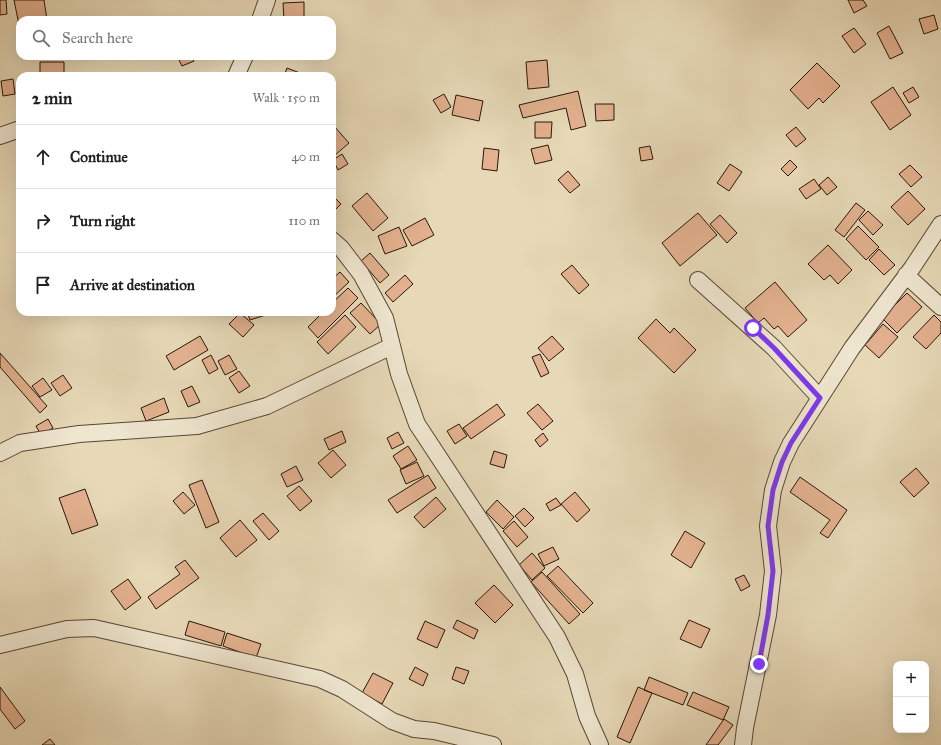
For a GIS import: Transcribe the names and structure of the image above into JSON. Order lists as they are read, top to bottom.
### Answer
{
  "page": {
    "search": "Search here",
    "heading": ["2 min", "Walk · 150 m"],
    "list": [
      ["Continue", "40 m"],
      ["Turn right", "110 m"],
      "Arrive at destination"
    ],
    "map_buttons": ["+", "−"]
  }
}
